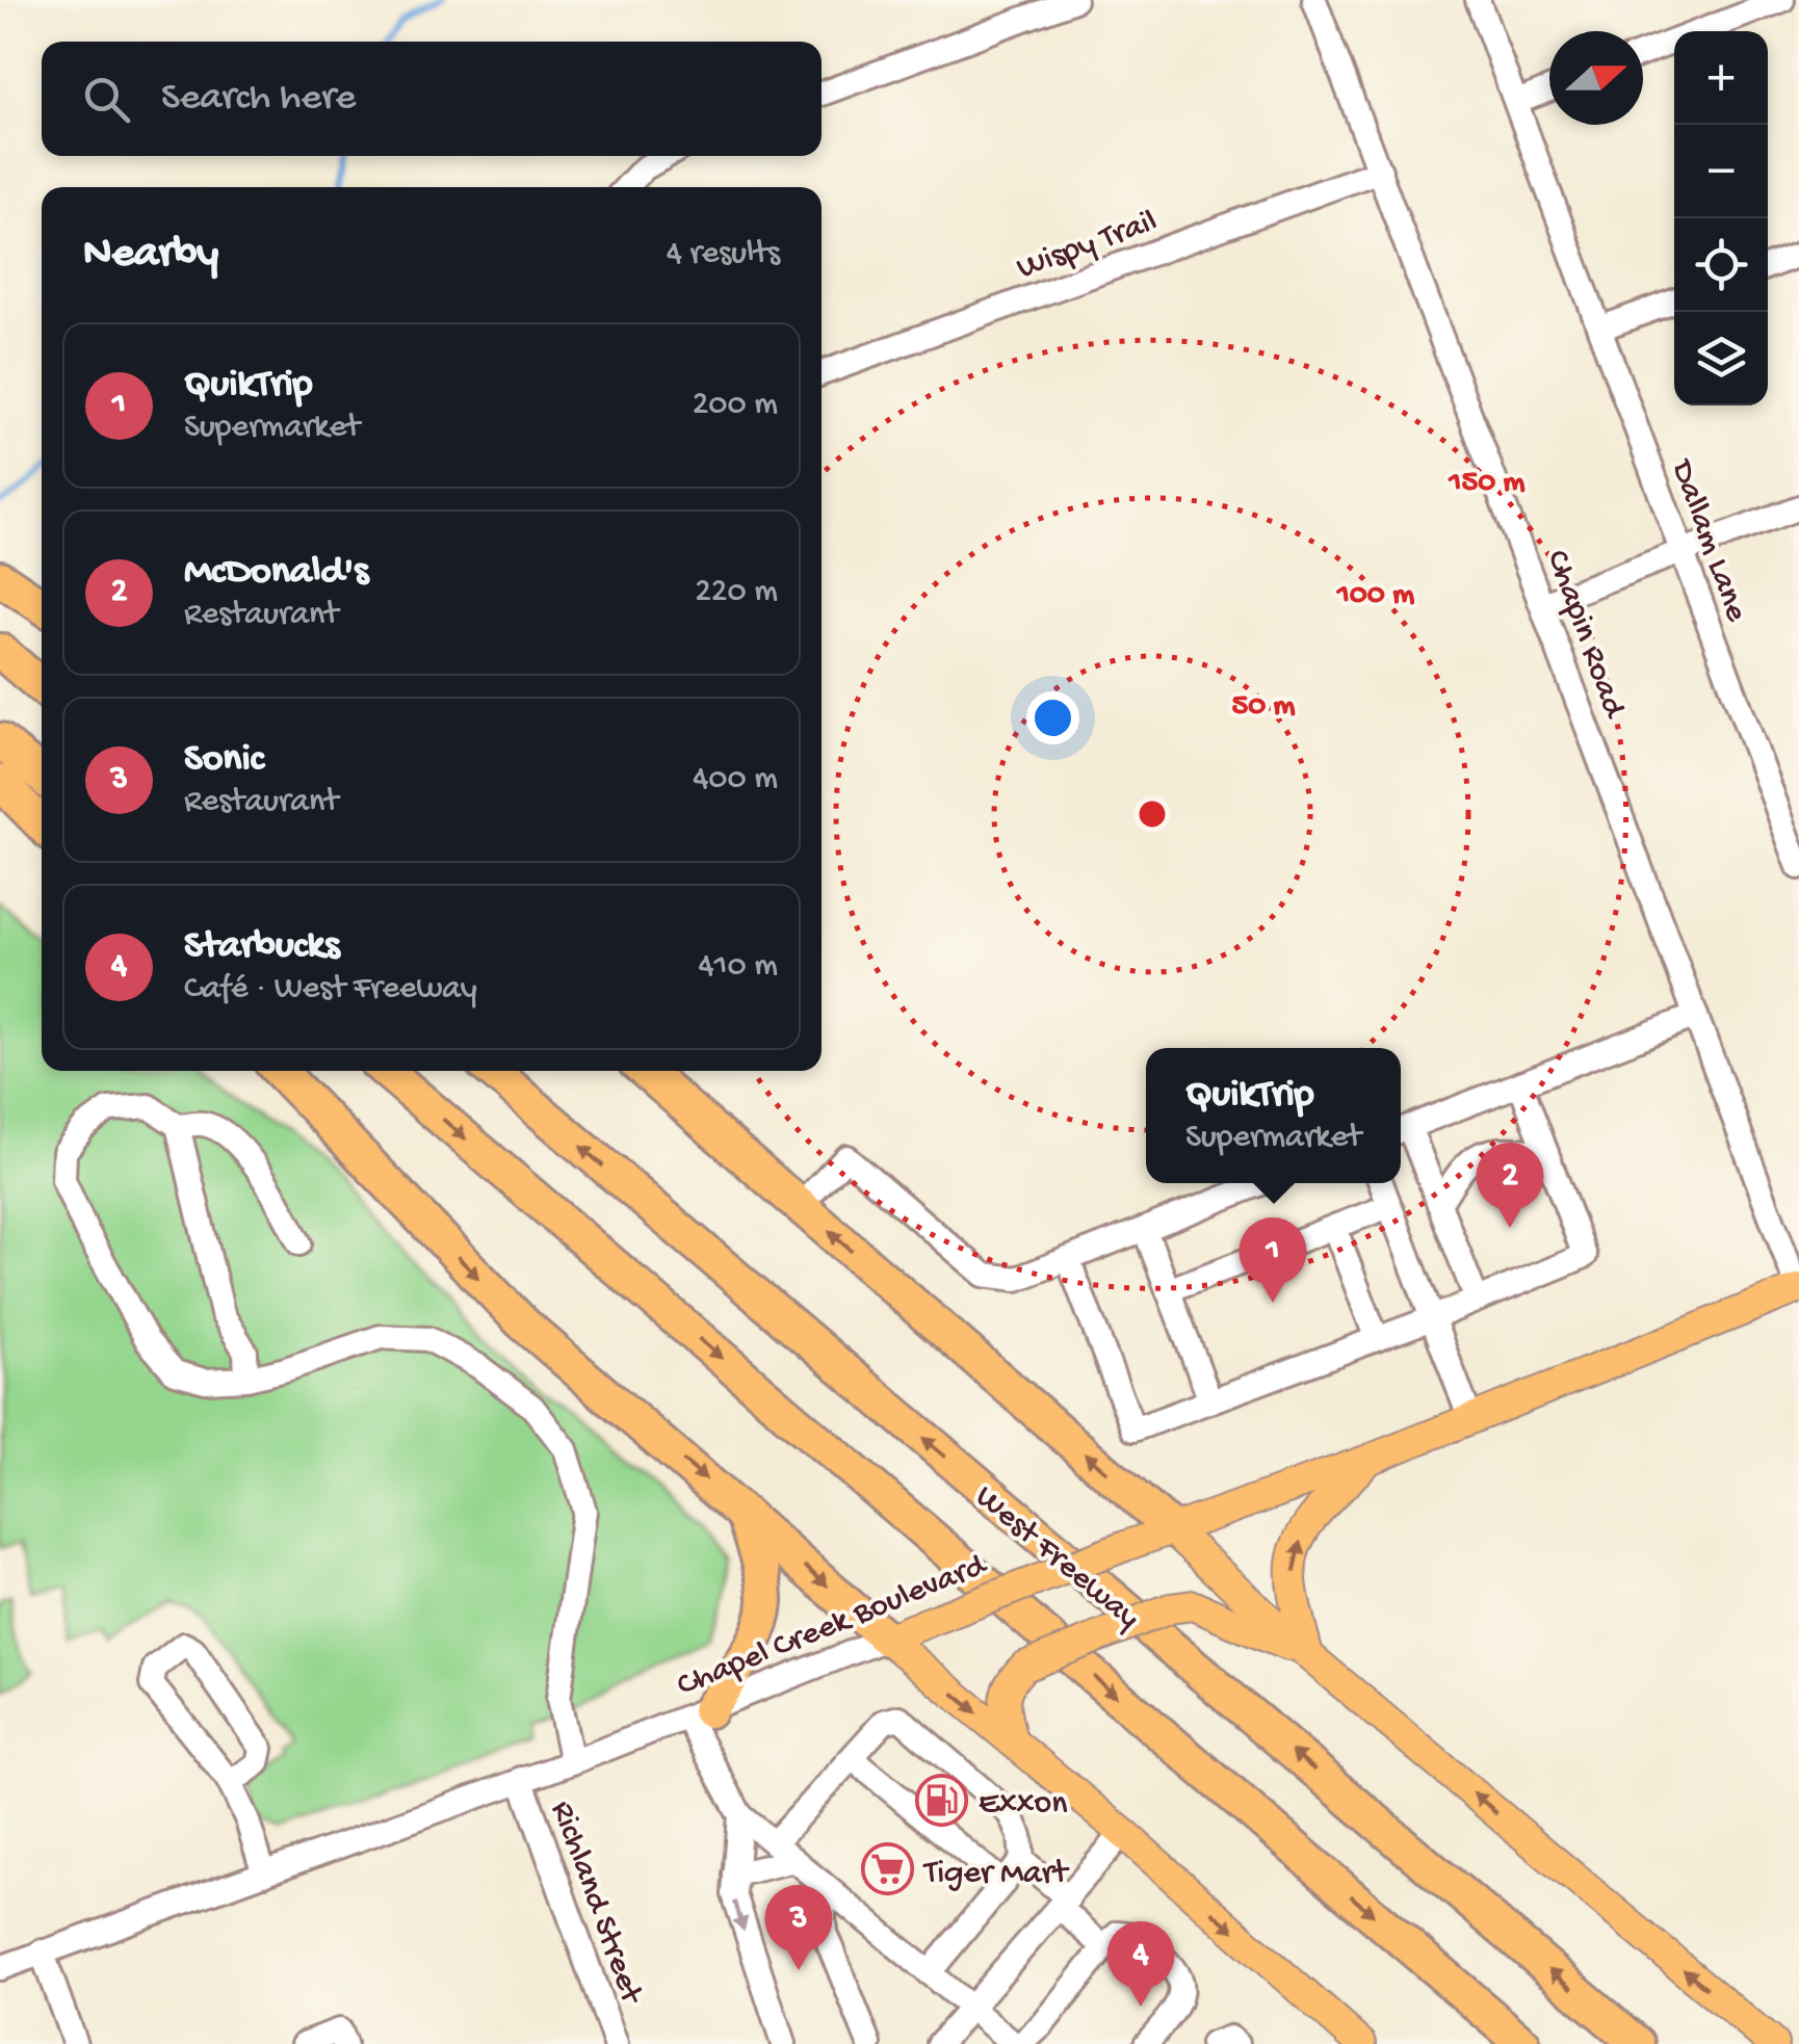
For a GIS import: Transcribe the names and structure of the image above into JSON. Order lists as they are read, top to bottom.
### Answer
{
  "streets": {
    "highway": ["West Freeway"],
    "main road": ["Chapel Creek Boulevard"],
    "street": [
      "Wispy Trail",
      "Dallam Lane",
      "Chapin Road",
      "Richland Street"
    ]
  },
  "crossings": [
    ["Wispy Trail", "Chapin Road"],
    ["Chapin Road", "Chapel Creek Boulevard"],
    ["Chapel Creek Boulevard", "Richland Street"]
  ],
  "places": {
    "fuel station": ["Exxon"],
    "supermarket": ["Tiger Mart"]
  },
  "north": "right",
  "page": {
    "map_buttons": ["+", "−"],
    "search": "Search here",
    "heading": ["Nearby", "4 results"],
    "list": [
      {
        "mark": "1",
        "name": "QuikTrip",
        "note": "Supermarket",
        "value": "200 m"
      },
      {
        "mark": "2",
        "name": "McDonald's",
        "note": "Restaurant",
        "value": "220 m"
      },
      {
        "mark": "3",
        "name": "Sonic",
        "note": "Restaurant",
        "value": "400 m"
      },
      {
        "mark": "4",
        "name": "Starbucks",
        "note": "Café · West Freeway",
        "value": "410 m"
      }
    ],
    "popup": ["QuikTrip", "Supermarket"],
    "pins": [
      "2",
      "1",
      "3",
      "4"
    ]
  },
  "rings": ["150 m", "100 m", "50 m"]
}
